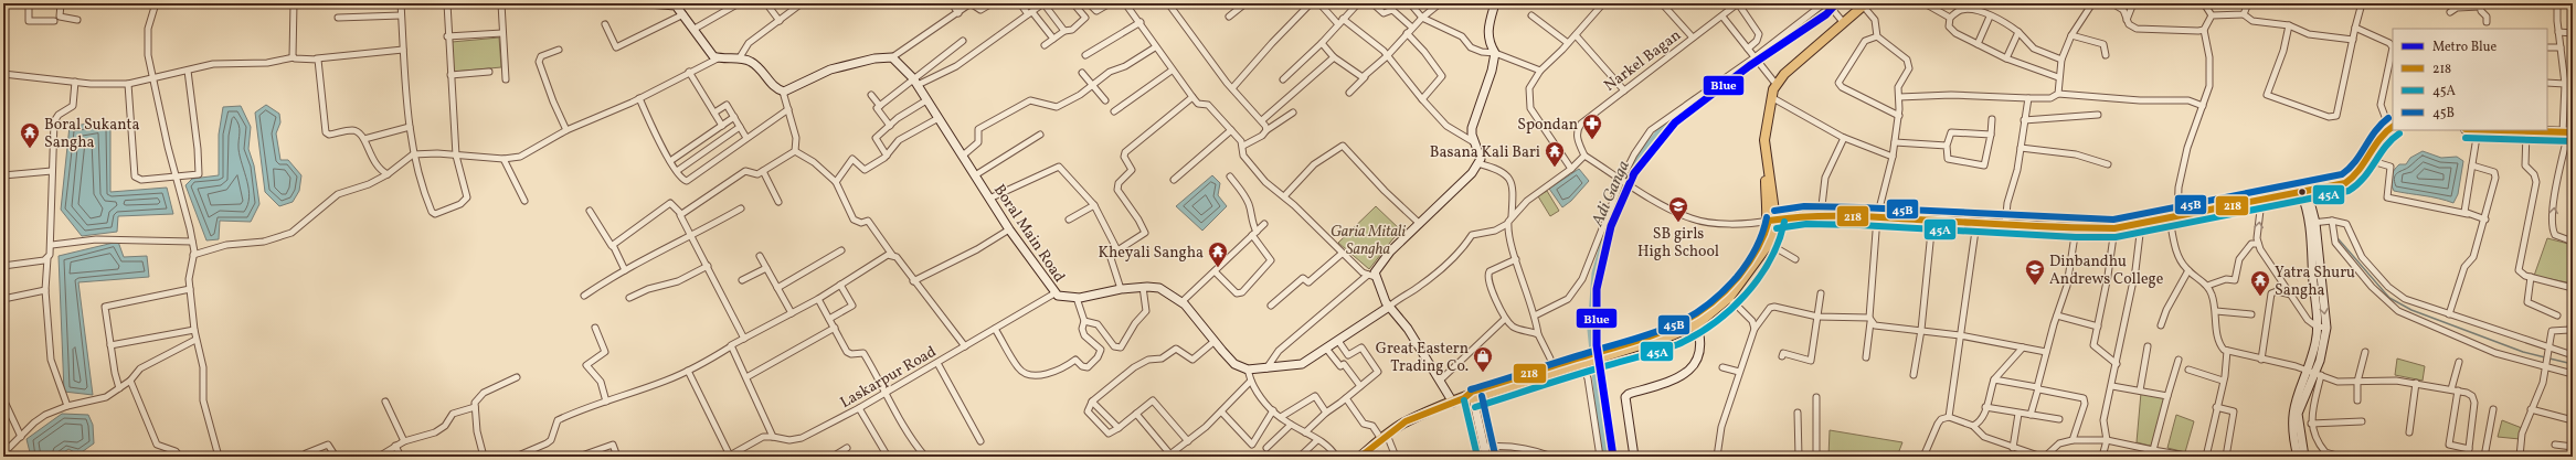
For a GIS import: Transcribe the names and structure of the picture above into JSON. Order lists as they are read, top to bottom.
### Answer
{
  "streets": {
    "main road": ["Boral Main Road"],
    "street": ["Narkel Bagan", "Laskarpur Road"]
  },
  "crossings": [
    ["Boral Main Road", "Laskarpur Road"]
  ],
  "water": ["Adi Ganga"],
  "parks": ["Garia Mitali Sangha"],
  "places": {
    "pharmacy": ["Spondan"],
    "temple": [
      "Boral Sukanta Sangha",
      "Basana Kali Bari",
      "Kheyali Sangha",
      "Yatra Shuru Sangha"
    ],
    "school or university": ["SB girls High School", "Dinbandhu Andrews College"],
    "shop": ["Great Eastern Trading Co."]
  },
  "lines": [
    "metro line Blue",
    "transit line 45B",
    "transit line 218",
    "transit line 45A"
  ],
  "legend": [
    "Metro Blue",
    "218",
    "45A",
    "45B"
  ]
}
